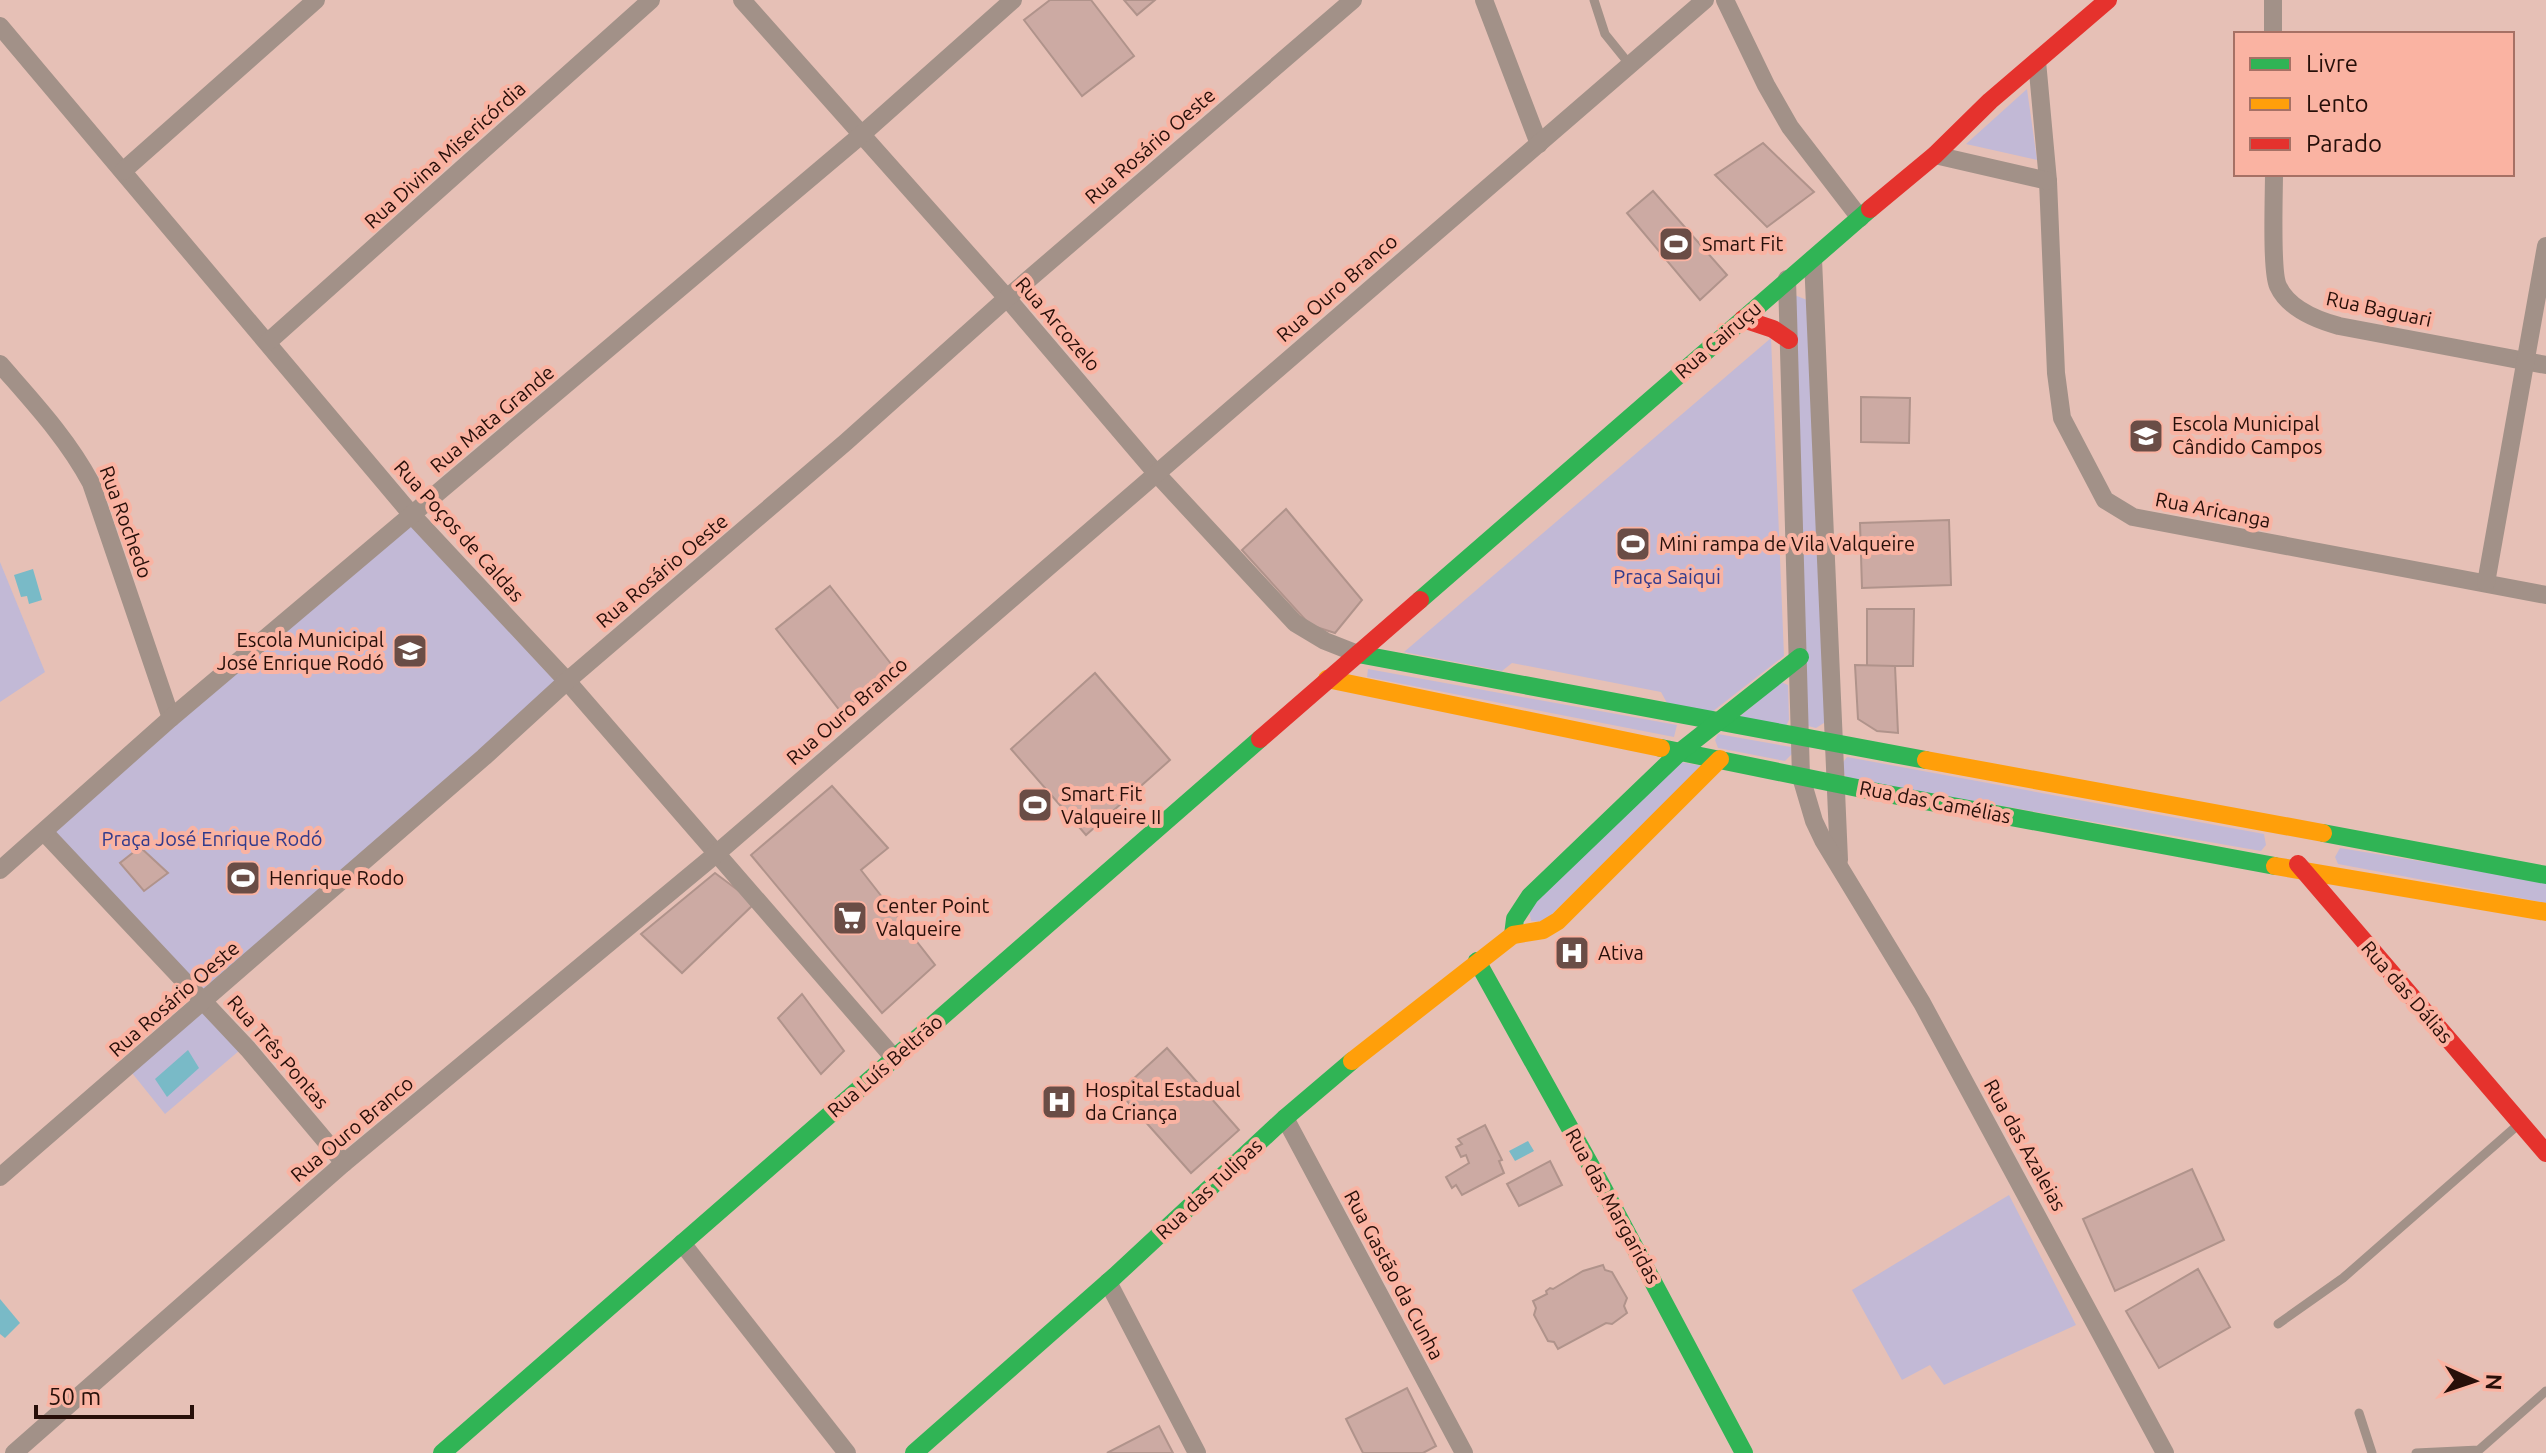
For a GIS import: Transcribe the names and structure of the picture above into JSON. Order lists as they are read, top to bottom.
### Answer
{
  "streets": {
    "street": [
      "Rua Rosário Oeste",
      "Rua Divina Misericórdia",
      "Rua Ouro Branco",
      "Rua Baguari",
      "Rua Arcozelo",
      "Rua Cairuçu",
      "Rua Mata Grande",
      "Rua Aricanga",
      "Rua Rochedo",
      "Rua Poços de Caldas",
      "Rua das Camélias",
      "Rua das Dálias",
      "Rua Três Pontas",
      "Rua Luís Beltrão",
      "Rua das Azaleias",
      "Rua das Tulipas",
      "Rua das Margaridas",
      "Rua Gastão da Cunha"
    ]
  },
  "crossings": [
    ["Rua Rosário Oeste", "Rua Arcozelo"],
    ["Rua Rosário Oeste", "Rua Poços de Caldas"],
    ["Rua Rosário Oeste", "Rua Três Pontas"],
    ["Rua Divina Misericórdia", "Rua Poços de Caldas"],
    ["Rua Ouro Branco", "Rua Arcozelo"],
    ["Rua Ouro Branco", "Rua Poços de Caldas"],
    ["Rua Ouro Branco", "Rua Três Pontas"],
    ["Rua Arcozelo", "Rua Cairuçu"],
    ["Rua Arcozelo", "Rua Mata Grande"],
    ["Rua Arcozelo", "Rua das Camélias"],
    ["Rua Cairuçu", "Rua Aricanga"],
    ["Rua Cairuçu", "Rua das Camélias"],
    ["Rua Cairuçu", "Rua Luís Beltrão"],
    ["Rua Mata Grande", "Rua Rochedo"],
    ["Rua Mata Grande", "Rua Poços de Caldas"],
    ["Rua Mata Grande", "Rua Três Pontas"],
    ["Rua Poços de Caldas", "Rua Luís Beltrão"],
    ["Rua das Camélias", "Rua das Dálias"],
    ["Rua das Camélias", "Rua Luís Beltrão"],
    ["Rua das Camélias", "Rua das Azaleias"],
    ["Rua das Camélias", "Rua das Tulipas"],
    ["Rua das Tulipas", "Rua das Margaridas"],
    ["Rua das Tulipas", "Rua Gastão da Cunha"]
  ],
  "parks": ["Praça Saiqui", "Praça José Enrique Rodó"],
  "places": {
    "sports": [
      "Smart Fit",
      "Mini rampa de Vila Valqueire",
      "Smart Fit Valqueire II",
      "Henrique Rodo"
    ],
    "school or university": ["Escola Municipal Cândido Campos", "Escola Municipal José Enrique Rodó"],
    "supermarket": ["Center Point Valqueire"],
    "hospital": ["Ativa", "Hospital Estadual da Criança"]
  },
  "legend": ["Livre", "Lento", "Parado"],
  "scale_bar": "50 m",
  "north": "right"
}
